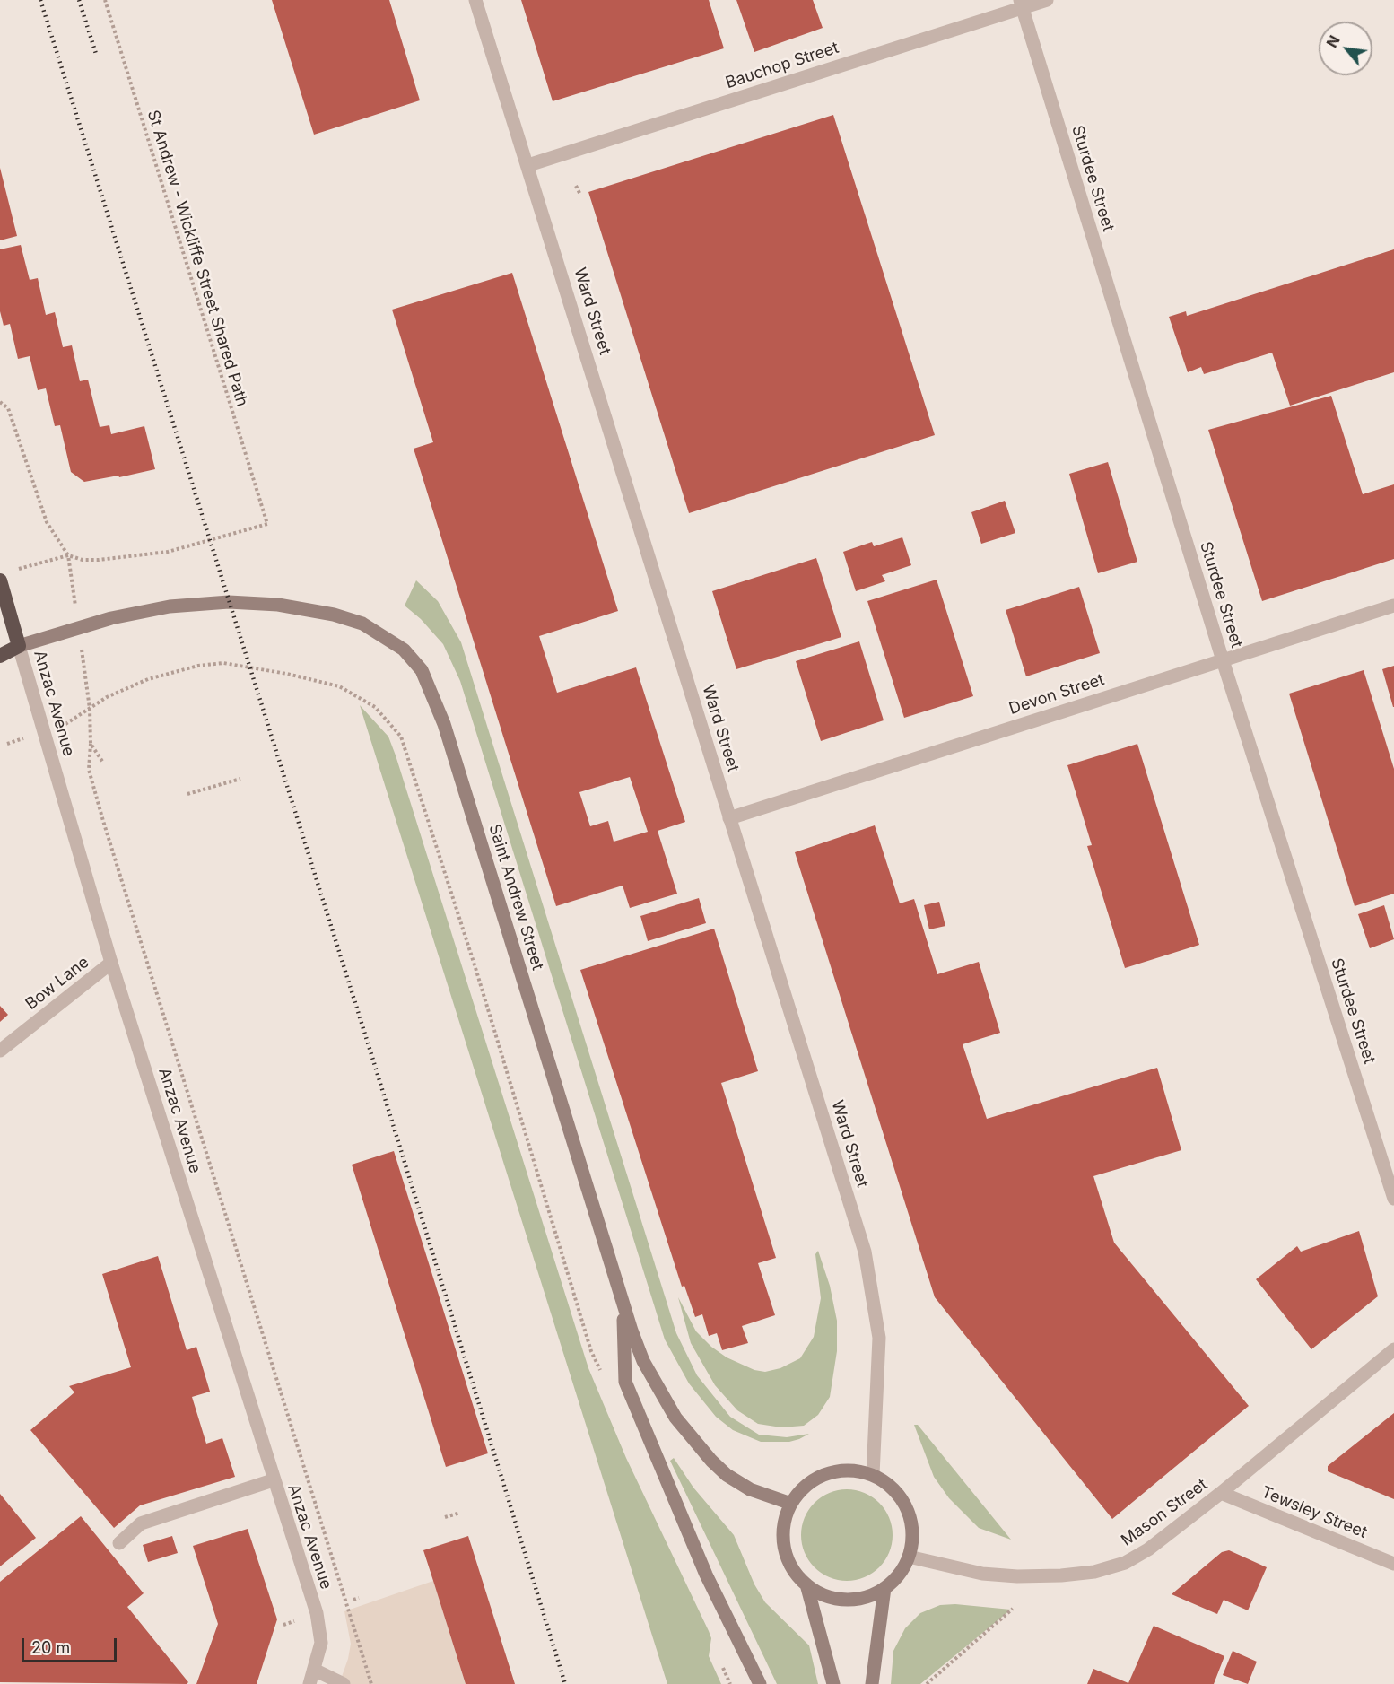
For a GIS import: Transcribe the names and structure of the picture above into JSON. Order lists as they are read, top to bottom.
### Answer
{
  "streets": {
    "highway": ["Anzac Avenue", "Saint Andrew Street"],
    "street": [
      "Bauchop Street",
      "Sturdee Street",
      "Ward Street",
      "Devon Street",
      "Bow Lane",
      "Mason Street",
      "Tewsley Street"
    ],
    "path": ["St Andrew - Wickliffe Street Shared Path"]
  },
  "crossings": [
    ["Bauchop Street", "Sturdee Street"],
    ["Bauchop Street", "Ward Street"],
    ["Sturdee Street", "Devon Street"],
    ["Ward Street", "Devon Street"],
    ["Ward Street", "Saint Andrew Street"],
    ["Ward Street", "Mason Street"],
    ["Anzac Avenue", "Saint Andrew Street"],
    ["Anzac Avenue", "Bow Lane"],
    ["Saint Andrew Street", "Mason Street"],
    ["Mason Street", "Tewsley Street"]
  ],
  "scale_bar": "20 m",
  "north": "top left"
}
